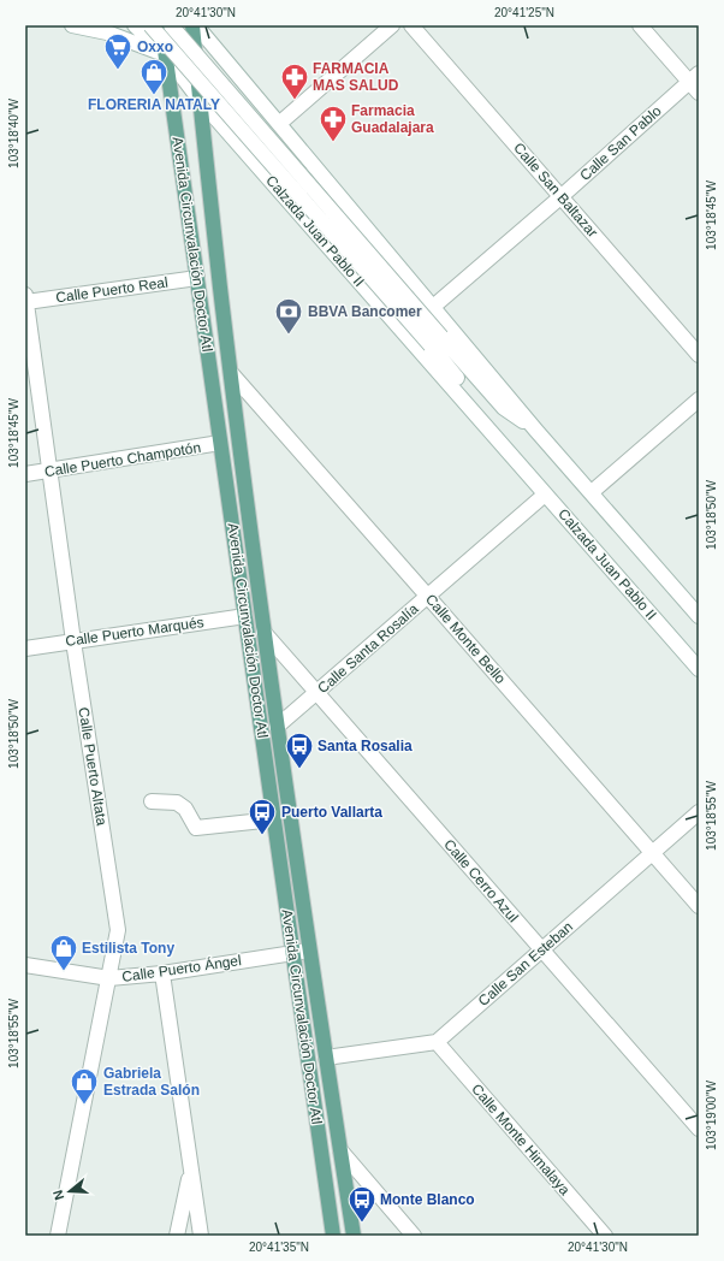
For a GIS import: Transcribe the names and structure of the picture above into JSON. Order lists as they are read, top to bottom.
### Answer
{
  "streets": {
    "main road": ["Avenida Circunvalación Doctor Atl"],
    "street": [
      "Calle San Pablo",
      "Calle San Baltazar",
      "Calzada Juan Pablo II",
      "Calle Puerto Real",
      "Calle Puerto Champotón",
      "Calle Puerto Marqués",
      "Calle Monte Bello",
      "Calle Santa Rosalía",
      "Calle Puerto Altata",
      "Calle Cerro Azul",
      "Calle San Esteban",
      "Calle Puerto Ángel",
      "Calle Monte Himalaya"
    ]
  },
  "crossings": [
    ["Calle San Pablo", "Calle San Baltazar"],
    ["Calle San Pablo", "Calzada Juan Pablo II"],
    ["Calzada Juan Pablo II", "Avenida Circunvalación Doctor Atl"],
    ["Calzada Juan Pablo II", "Calle Santa Rosalía"],
    ["Avenida Circunvalación Doctor Atl", "Calle Puerto Real"],
    ["Avenida Circunvalación Doctor Atl", "Calle Puerto Champotón"],
    ["Avenida Circunvalación Doctor Atl", "Calle Puerto Marqués"],
    ["Avenida Circunvalación Doctor Atl", "Calle Monte Bello"],
    ["Avenida Circunvalación Doctor Atl", "Calle Santa Rosalía"],
    ["Avenida Circunvalación Doctor Atl", "Calle Cerro Azul"],
    ["Avenida Circunvalación Doctor Atl", "Calle Puerto Ángel"],
    ["Calle Puerto Real", "Calle Puerto Altata"],
    ["Calle Puerto Champotón", "Calle Puerto Altata"],
    ["Calle Puerto Marqués", "Calle Puerto Altata"],
    ["Calle Monte Bello", "Calle Santa Rosalía"],
    ["Calle Monte Bello", "Calle San Esteban"],
    ["Calle Santa Rosalía", "Calle Cerro Azul"],
    ["Calle Puerto Altata", "Calle Puerto Ángel"],
    ["Calle Cerro Azul", "Calle San Esteban"],
    ["Calle San Esteban", "Calle Monte Himalaya"]
  ],
  "places": {
    "supermarket": ["Oxxo"],
    "shop": ["FLORERIA NATALY", "Estilista Tony", "Gabriela Estrada Salón"],
    "pharmacy": ["FARMACIA MAS SALUD", "Farmacia Guadalajara"],
    "bank": ["BBVA Bancomer"],
    "bus stop": ["Santa Rosalia", "Puerto Vallarta", "Monte Blanco"]
  },
  "north": "left",
  "coordinates": [
    "20°41'30\"N",
    "20°41'25\"N",
    "103°18'40\"W",
    "103°18'45\"W",
    "103°18'50\"W",
    "103°18'55\"W",
    "103°19'00\"W",
    "20°41'35\"N"
  ]
}
